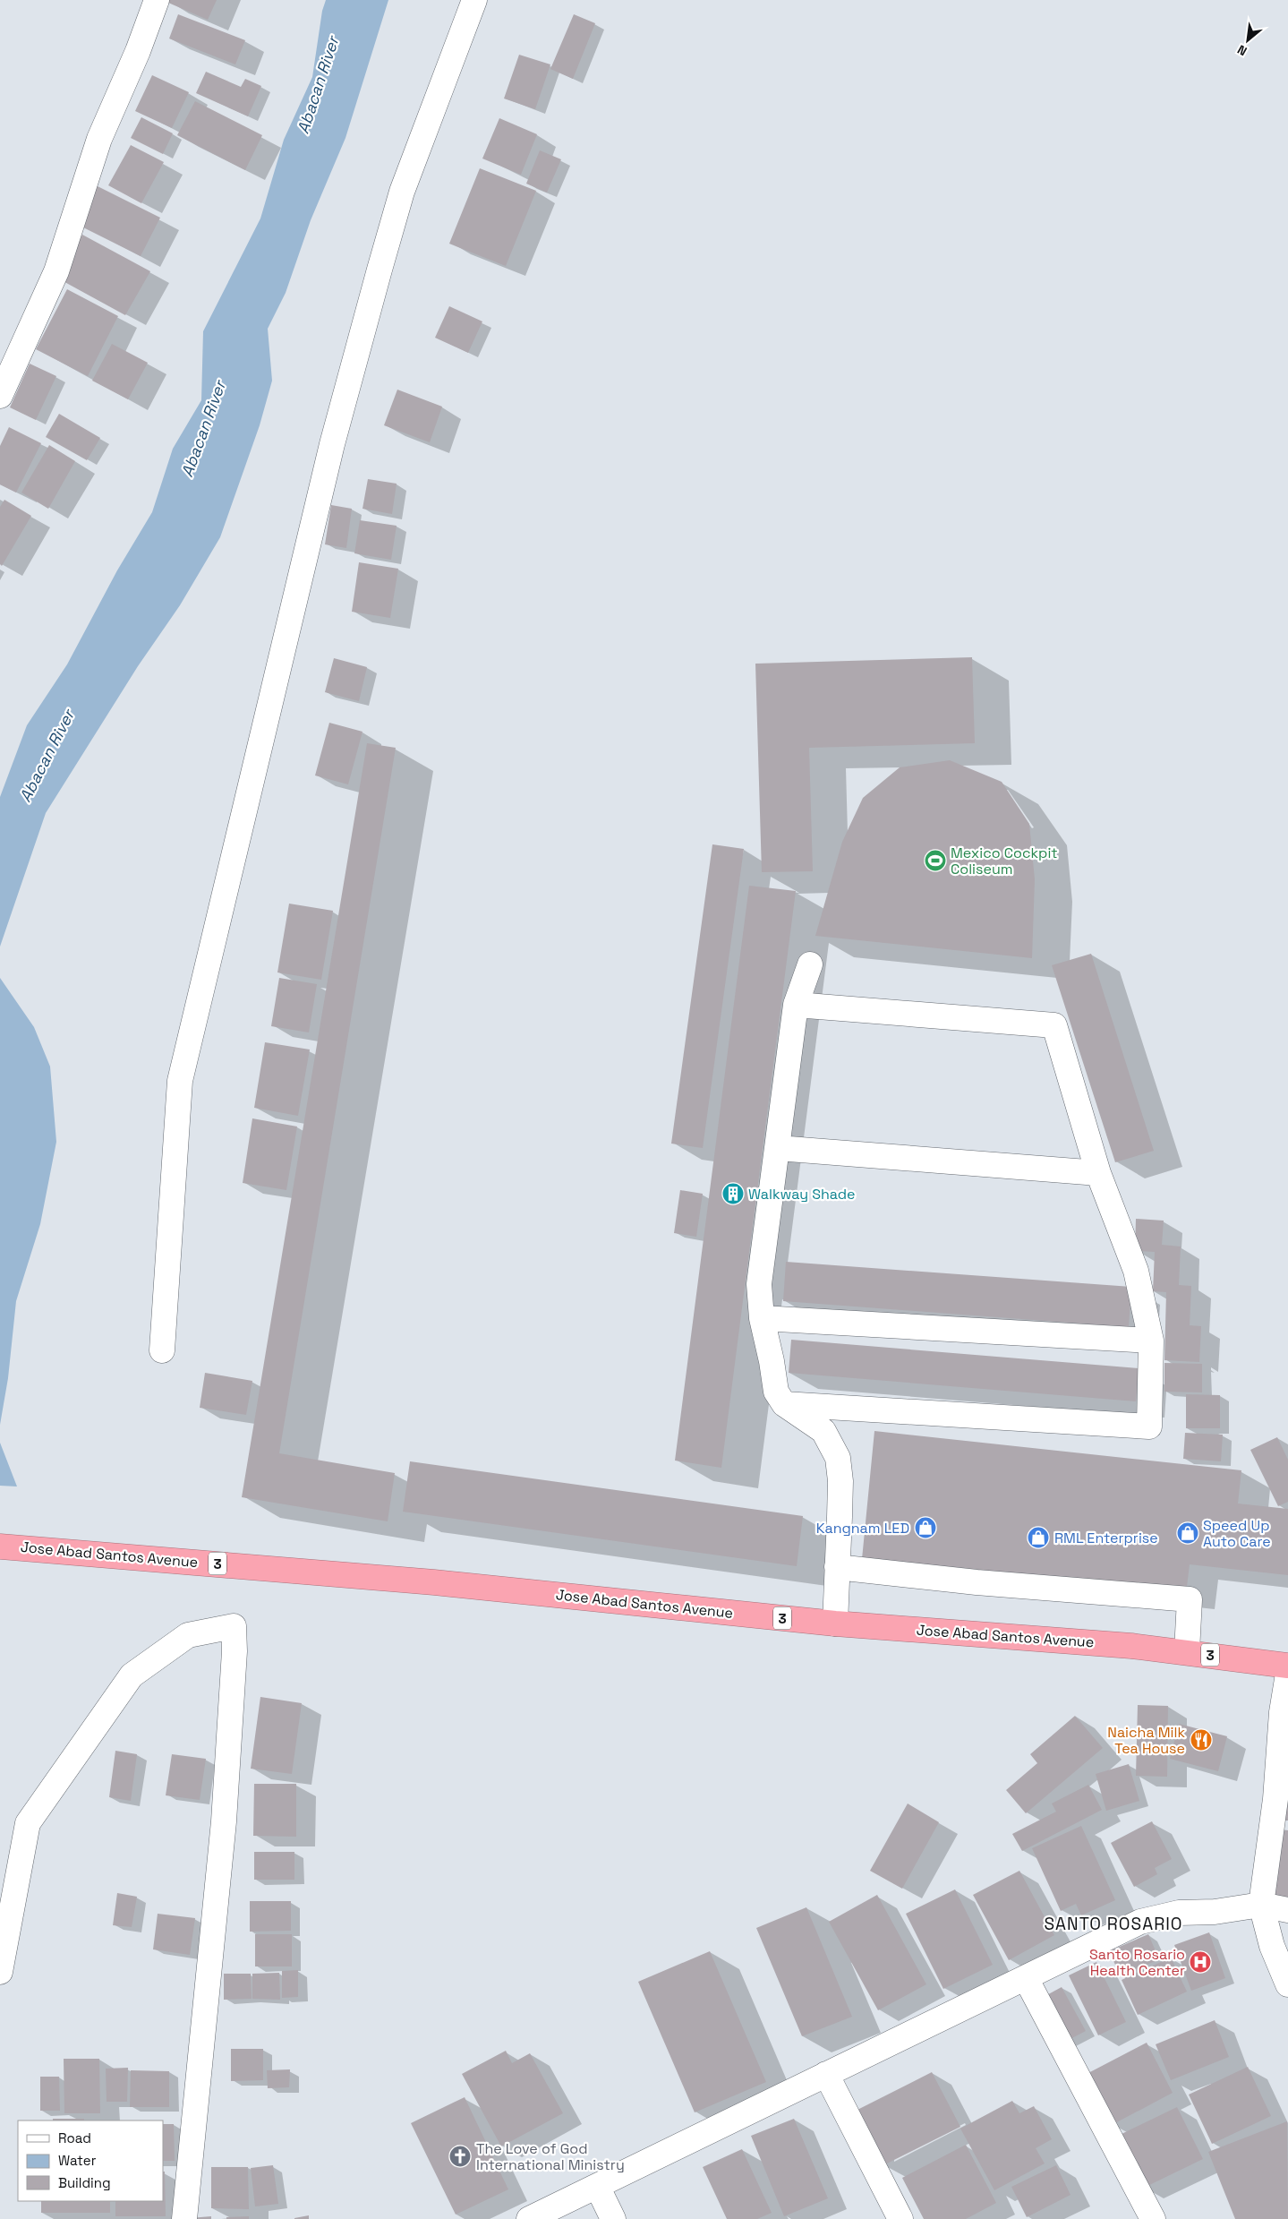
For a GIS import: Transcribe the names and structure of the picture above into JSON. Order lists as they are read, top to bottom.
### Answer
{
  "streets": {
    "highway": ["Jose Abad Santos Avenue", "3"]
  },
  "districts": ["SANTO ROSARIO"],
  "water": ["Abacan River"],
  "places": {
    "sports": ["Mexico Cockpit Coliseum"],
    "building": ["Walkway Shade"],
    "shop": ["Kangnam LED", "Speed Up Auto Care", "RML Enterprise"],
    "restaurant": ["Naicha Milk Tea House"],
    "hospital": ["Santo Rosario Health Center"],
    "church": ["The Love of God International Ministry"]
  },
  "legend": ["Road", "Water", "Building"],
  "north": "bottom left"
}
